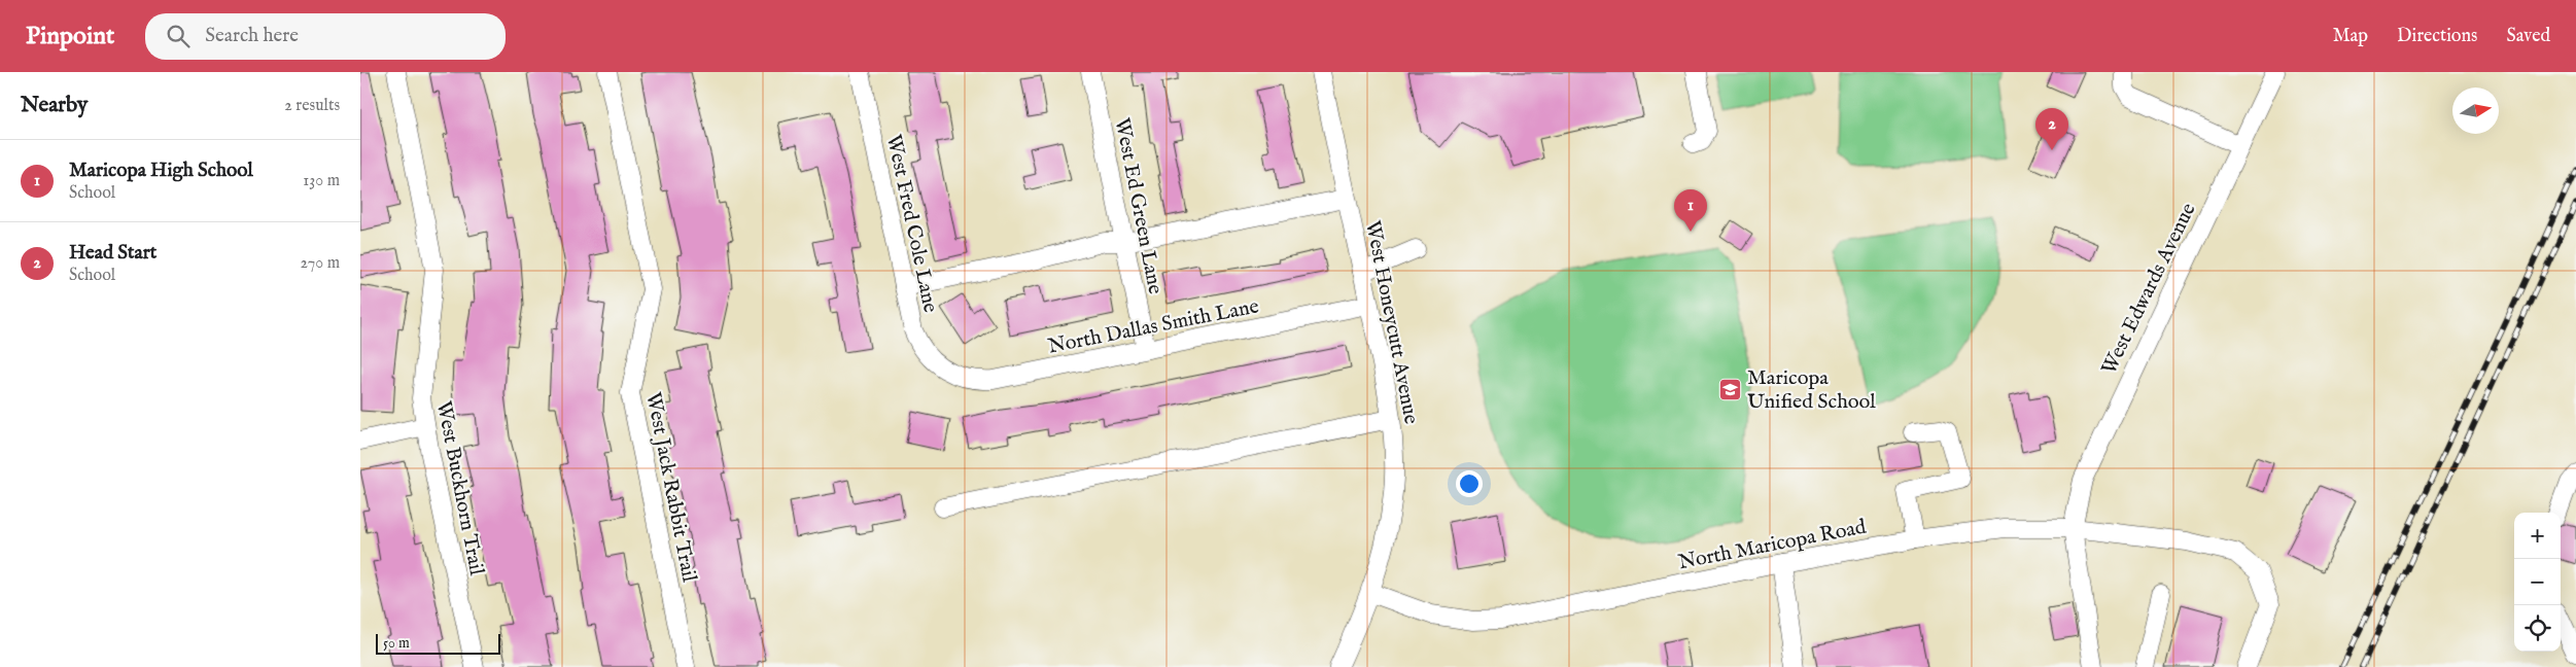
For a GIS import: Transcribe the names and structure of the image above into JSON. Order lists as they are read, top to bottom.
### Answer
{
  "streets": {
    "street": [
      "West Ed Green Lane",
      "West Fred Cole Lane",
      "West Edwards Avenue",
      "West Honeycutt Avenue",
      "North Dallas Smith Lane",
      "West Jack Rabbit Trail",
      "West Buckhorn Trail",
      "North Maricopa Road"
    ]
  },
  "crossings": [
    ["West Ed Green Lane", "North Dallas Smith Lane"],
    ["West Fred Cole Lane", "North Dallas Smith Lane"],
    ["West Edwards Avenue", "North Maricopa Road"],
    ["West Honeycutt Avenue", "North Dallas Smith Lane"],
    ["West Honeycutt Avenue", "North Maricopa Road"]
  ],
  "places": {
    "school or university": ["Maricopa Unified School"]
  },
  "scale_bar": "50 m",
  "north": "right",
  "page": {
    "header": "Pinpoint",
    "search": "Search here",
    "nav": ["Map", "Directions", "Saved"],
    "heading": ["Nearby", "2 results"],
    "pins": ["2", "1"],
    "list": [
      {
        "mark": "1",
        "name": "Maricopa High School",
        "note": "School",
        "value": "130 m"
      },
      {
        "mark": "2",
        "name": "Head Start",
        "note": "School",
        "value": "270 m"
      }
    ],
    "map_buttons": ["+", "−"],
    "scale": "50 m"
  }
}
